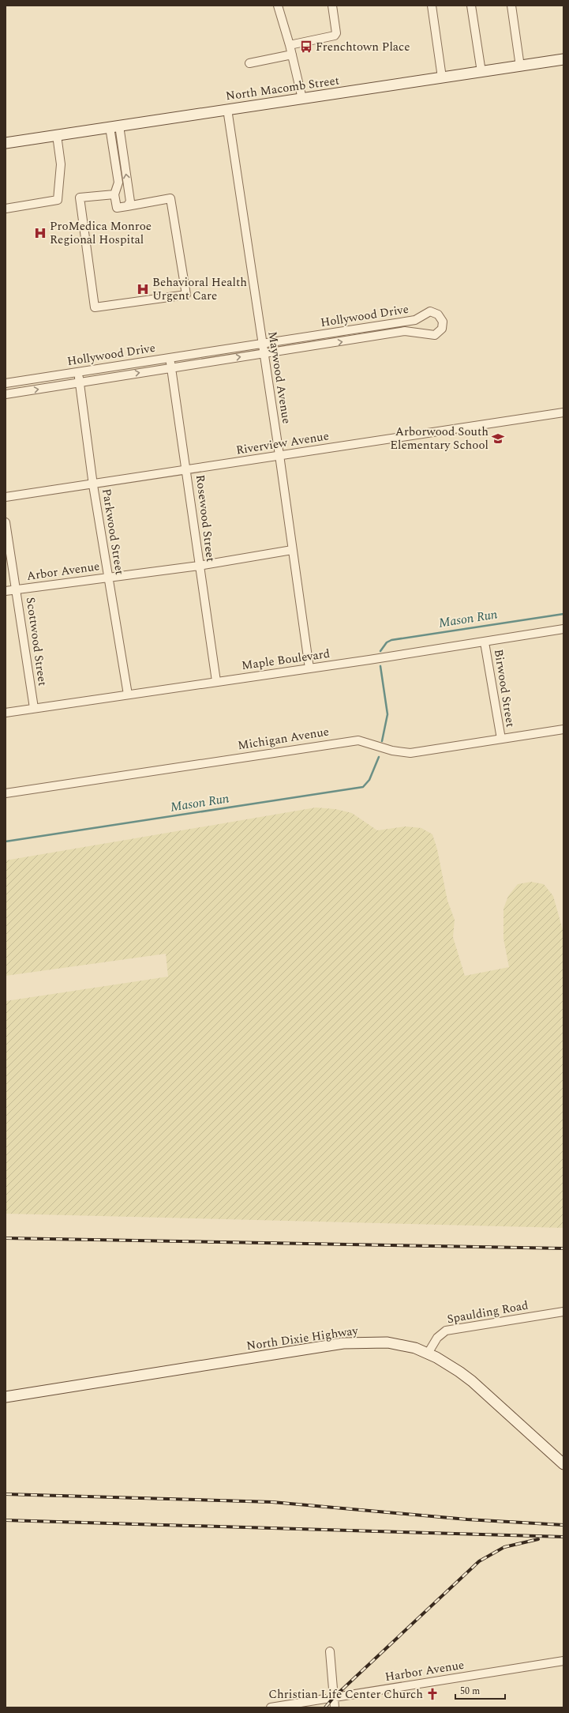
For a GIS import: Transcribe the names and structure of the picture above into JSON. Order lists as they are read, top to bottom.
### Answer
{
  "streets": {
    "main road": ["North Macomb Street", "North Dixie Highway"],
    "street": [
      "Hollywood Drive",
      "Maywood Avenue",
      "Riverview Avenue",
      "Rosewood Street",
      "Parkwood Street",
      "Arbor Avenue",
      "Scottwood Street",
      "Maple Boulevard",
      "Birwood Street",
      "Michigan Avenue",
      "Spaulding Road",
      "Harbor Avenue"
    ]
  },
  "crossings": [
    ["North Macomb Street", "Maywood Avenue"],
    ["Hollywood Drive", "Maywood Avenue"],
    ["Hollywood Drive", "Rosewood Street"],
    ["Hollywood Drive", "Parkwood Street"],
    ["Maywood Avenue", "Riverview Avenue"],
    ["Maywood Avenue", "Arbor Avenue"],
    ["Maywood Avenue", "Maple Boulevard"],
    ["Riverview Avenue", "Rosewood Street"],
    ["Riverview Avenue", "Parkwood Street"],
    ["Rosewood Street", "Arbor Avenue"],
    ["Rosewood Street", "Maple Boulevard"],
    ["Parkwood Street", "Arbor Avenue"],
    ["Parkwood Street", "Maple Boulevard"],
    ["Arbor Avenue", "Scottwood Street"],
    ["Scottwood Street", "Maple Boulevard"],
    ["Maple Boulevard", "Birwood Street"],
    ["Birwood Street", "Michigan Avenue"],
    ["Spaulding Road", "North Dixie Highway"]
  ],
  "water": ["Mason Run"],
  "places": {
    "bus stop": ["Frenchtown Place"],
    "hospital": ["ProMedica Monroe Regional Hospital", "Behavioral Health Urgent Care"],
    "school or university": ["Arborwood South Elementary School"],
    "church": ["Christian Life Center Church"]
  },
  "scale_bar": "50 m"
}
